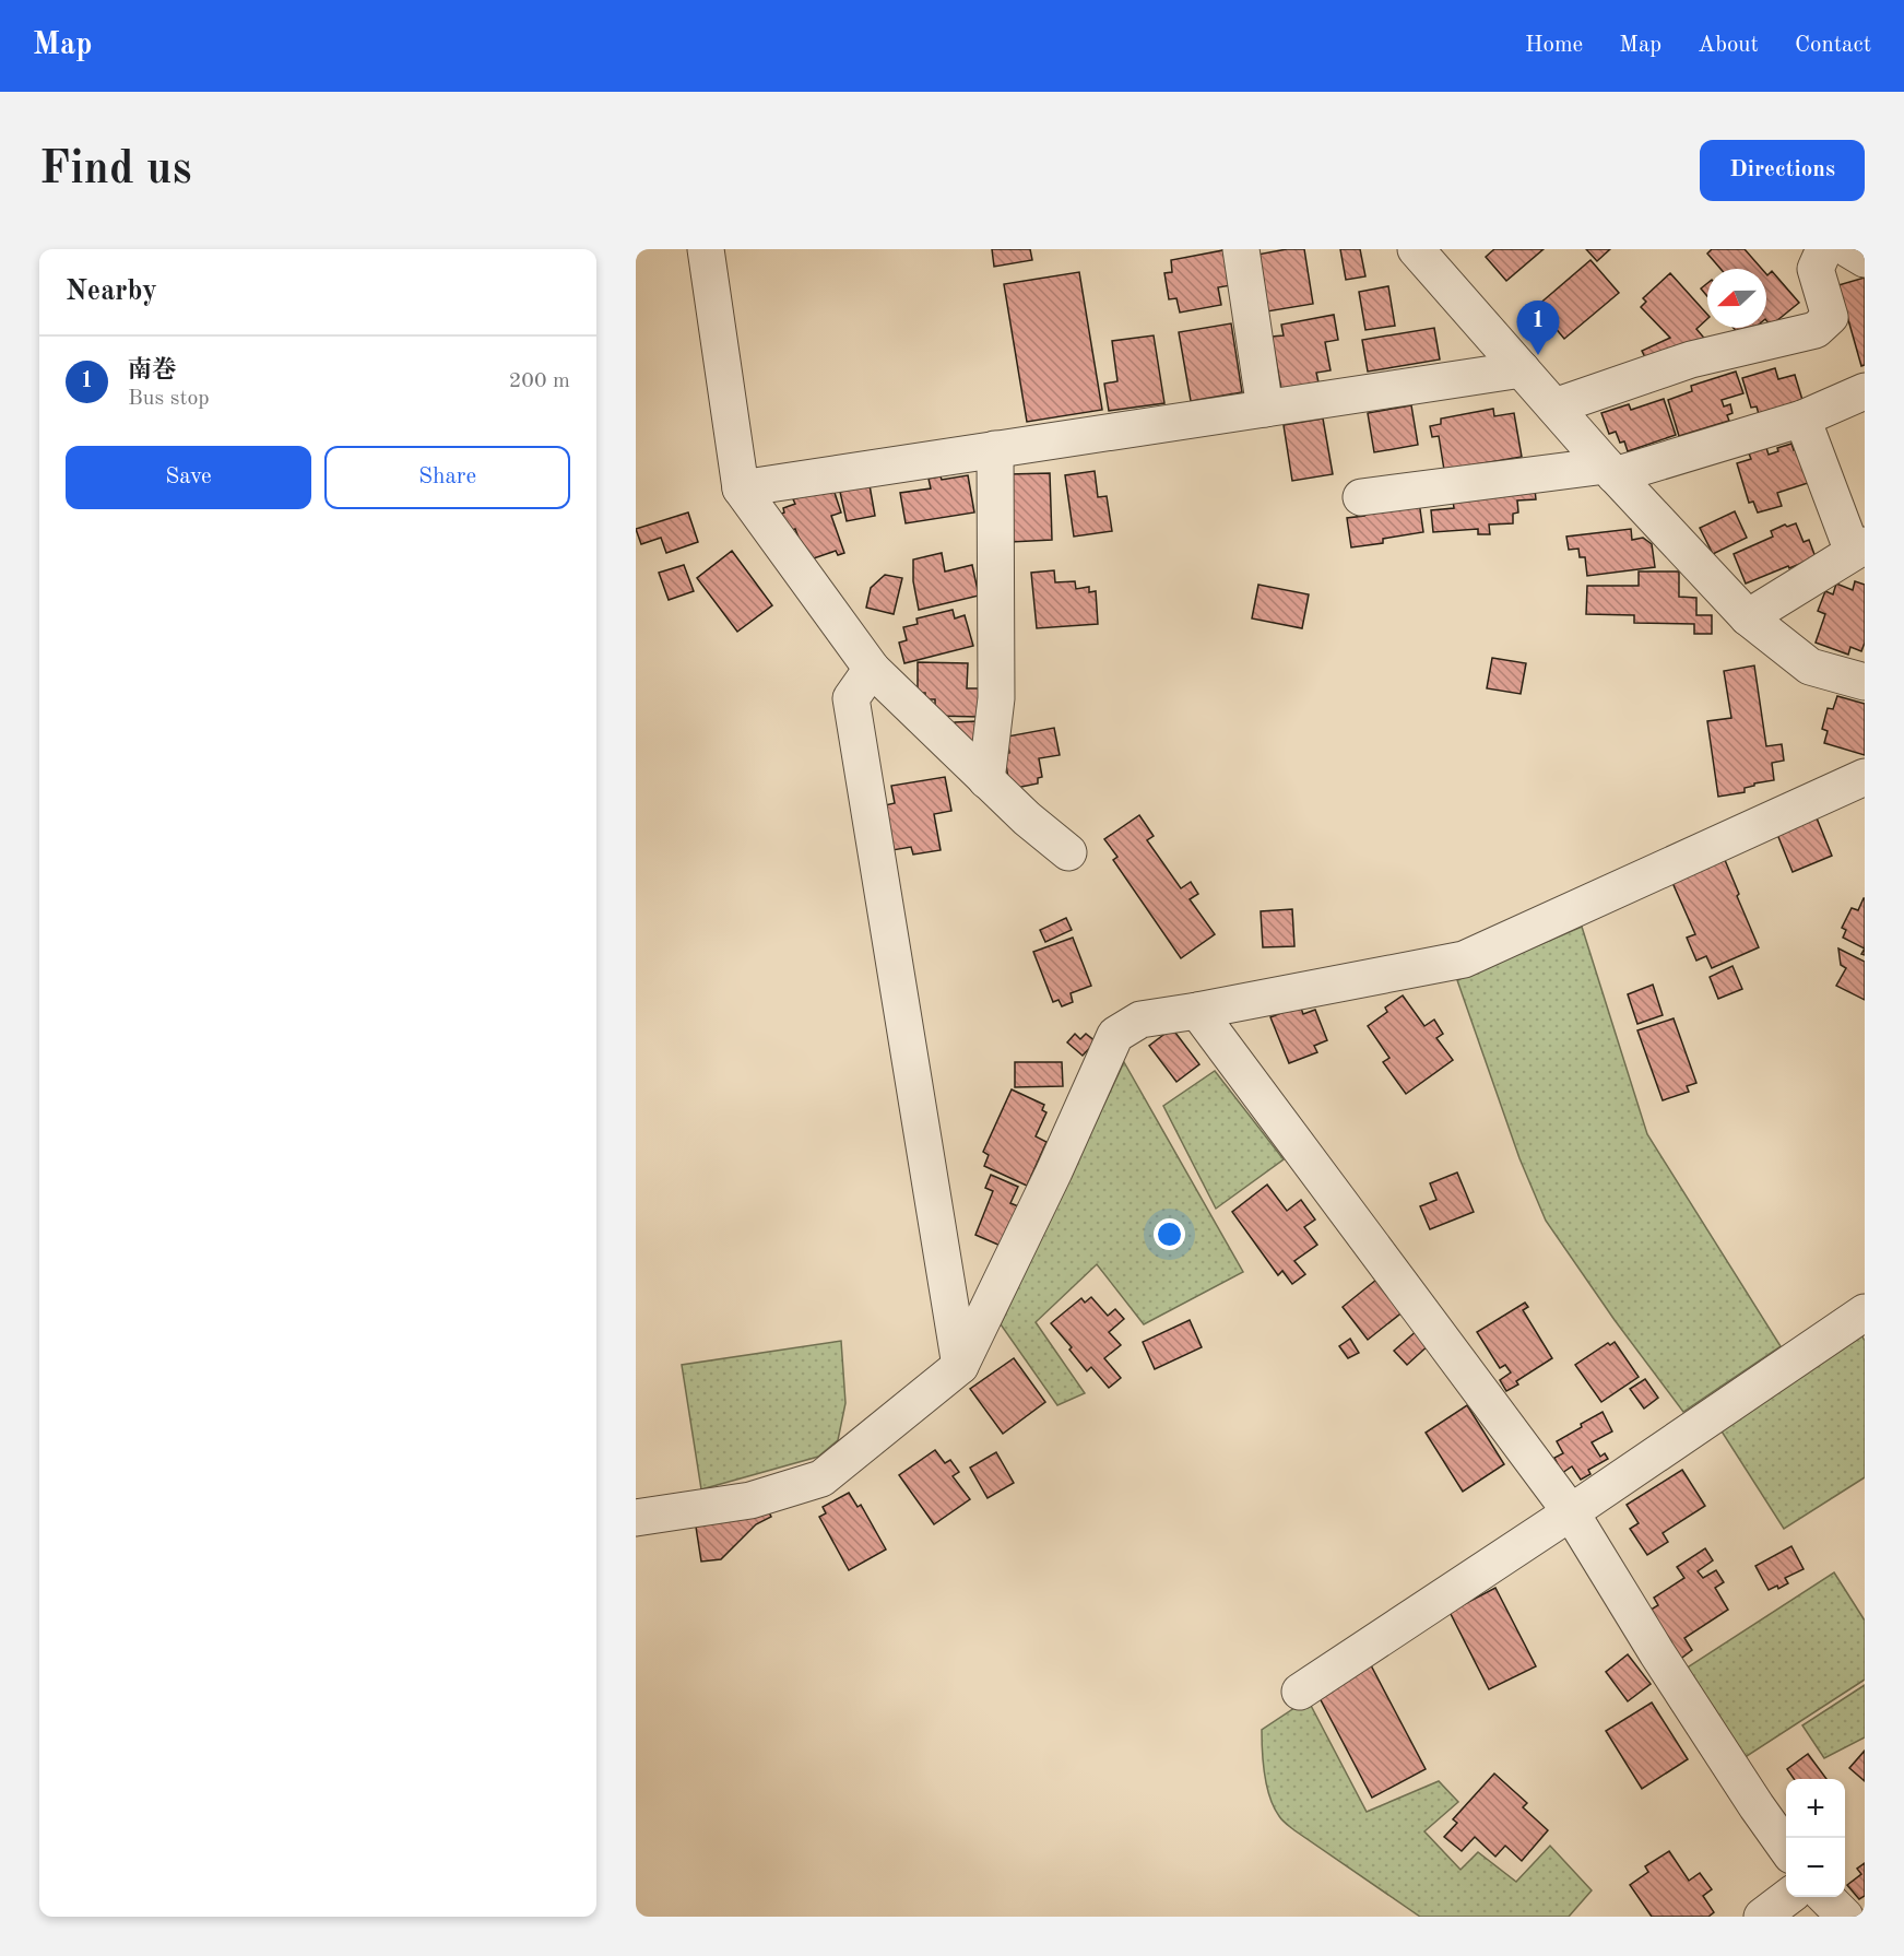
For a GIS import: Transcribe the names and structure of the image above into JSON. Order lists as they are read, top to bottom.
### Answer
{
  "north": "left",
  "page": {
    "header": "Map",
    "nav": [
      "Home",
      "Map",
      "About",
      "Contact"
    ],
    "buttons": [
      "Directions",
      ["Save", "Share"]
    ],
    "title": "Find us",
    "heading": "Nearby",
    "pins": "1",
    "list": [
      {
        "mark": "1",
        "name": "南巻",
        "note": "Bus stop",
        "value": "200 m"
      }
    ],
    "map_buttons": ["+", "−"]
  }
}
